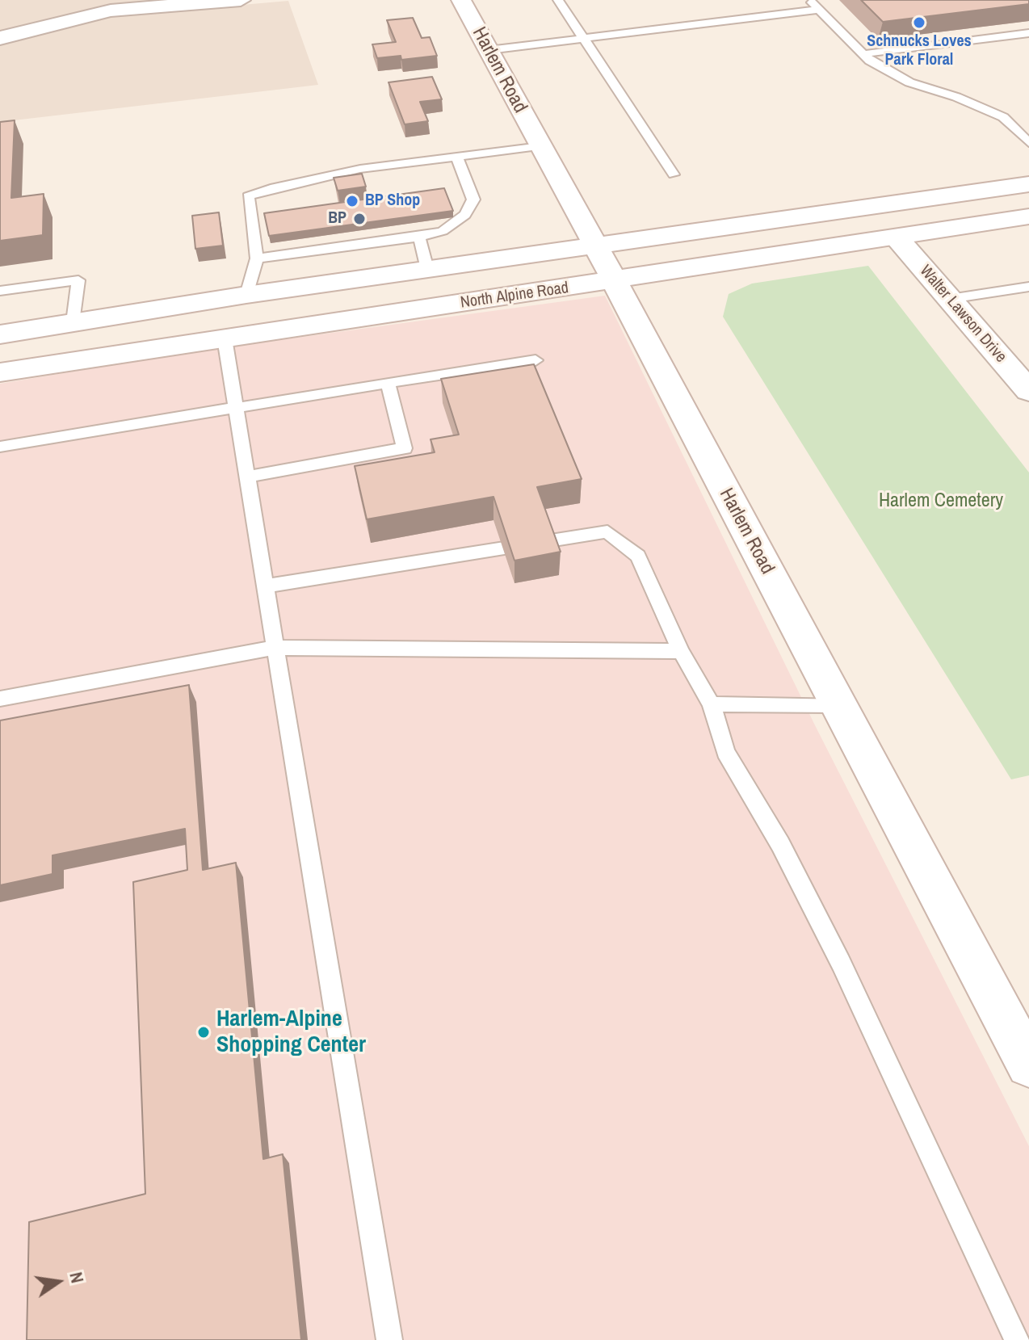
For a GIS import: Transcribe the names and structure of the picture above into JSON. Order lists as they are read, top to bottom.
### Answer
{
  "streets": {
    "main road": ["Harlem Road", "North Alpine Road", "Walter Lawson Drive"]
  },
  "crossings": [
    ["Harlem Road", "North Alpine Road"],
    ["North Alpine Road", "Walter Lawson Drive"]
  ],
  "parks": ["Harlem Cemetery"],
  "places": [
    "Schnucks Loves Park Floral",
    "BP Shop",
    "BP",
    "Harlem-Alpine Shopping Center"
  ],
  "north": "right"
}
